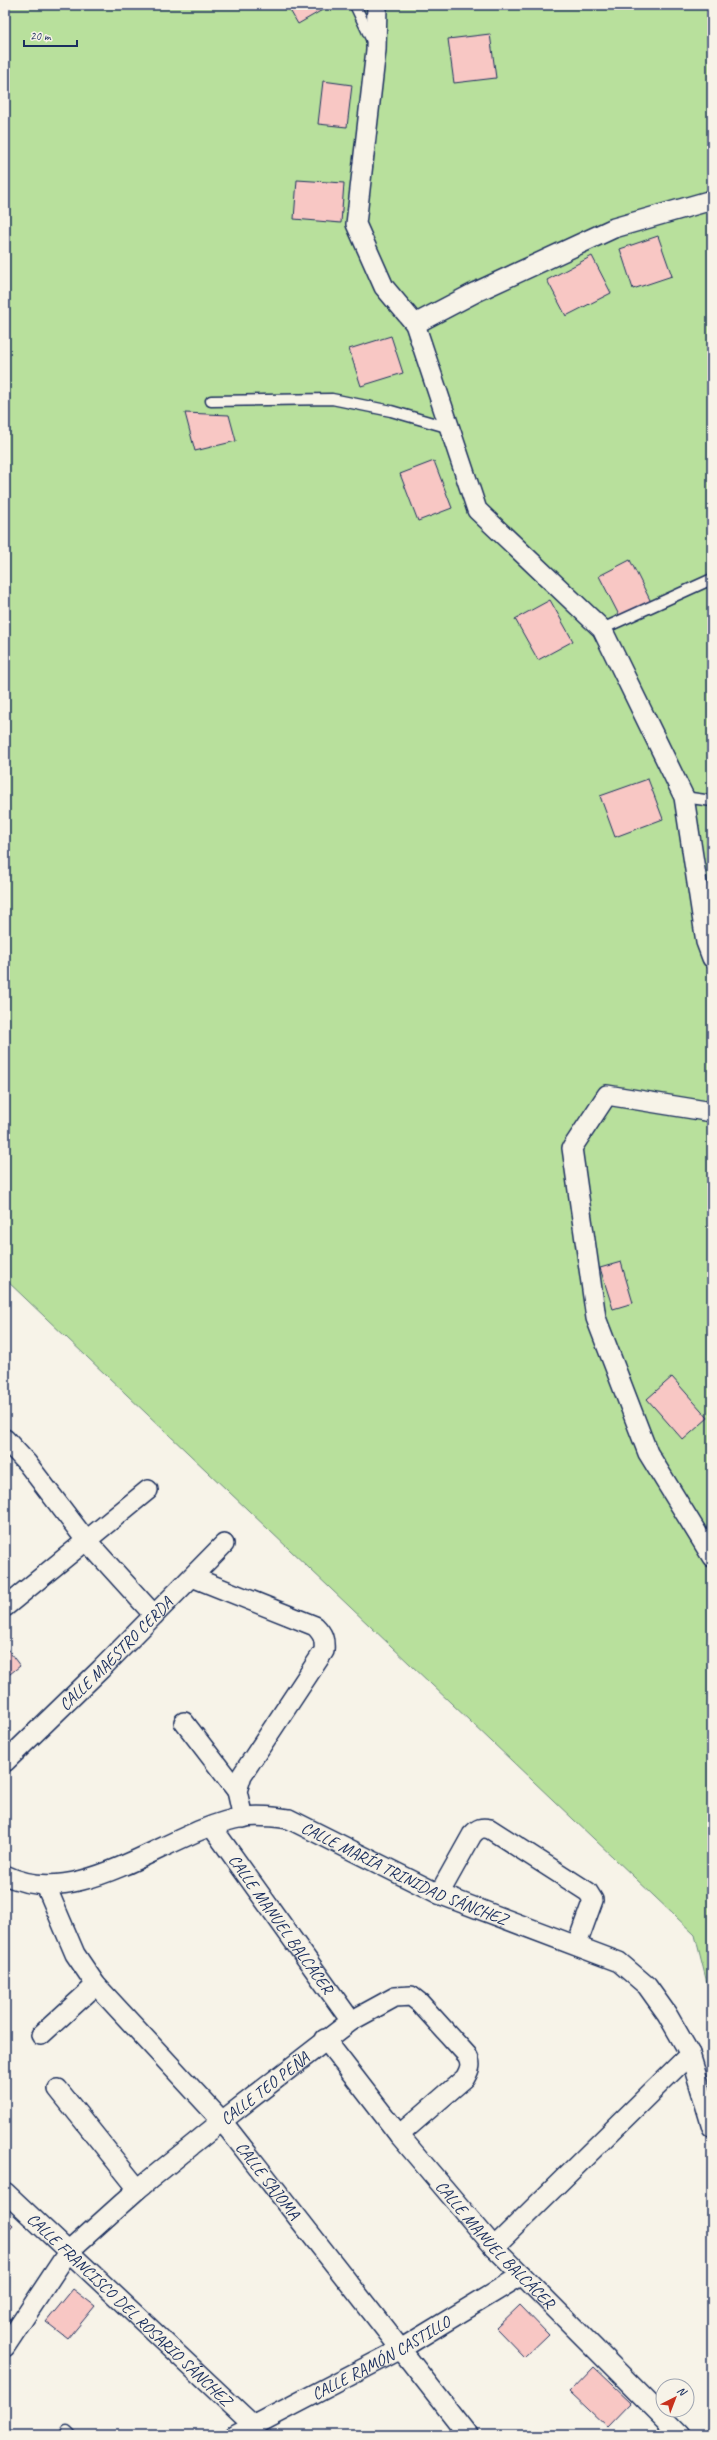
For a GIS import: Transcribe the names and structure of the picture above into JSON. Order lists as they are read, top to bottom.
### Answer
{
  "streets": {
    "street": [
      "CALLE MAESTRO CERDA",
      "CALLE MARÍA TRINIDAD SÁNCHEZ",
      "CALLE MANUEL BALCÁCER",
      "CALLE TEO PEÑA",
      "CALLE SAJOMA",
      "CALLE FRANCISCO DEL ROSARIO SÁNCHEZ",
      "CALLE RAMÓN CASTILLO"
    ]
  },
  "crossings": [
    ["CALLE MARÍA TRINIDAD SÁNCHEZ", "CALLE MANUEL BALCÁCER"],
    ["CALLE MARÍA TRINIDAD SÁNCHEZ", "CALLE SAJOMA"],
    ["CALLE MANUEL BALCÁCER", "CALLE TEO PEÑA"],
    ["CALLE MANUEL BALCÁCER", "CALLE RAMÓN CASTILLO"],
    ["CALLE TEO PEÑA", "CALLE SAJOMA"],
    ["CALLE TEO PEÑA", "CALLE FRANCISCO DEL ROSARIO SÁNCHEZ"],
    ["CALLE SAJOMA", "CALLE RAMÓN CASTILLO"],
    ["CALLE FRANCISCO DEL ROSARIO SÁNCHEZ", "CALLE RAMÓN CASTILLO"]
  ],
  "scale_bar": "20 m",
  "north": "top right"
}
